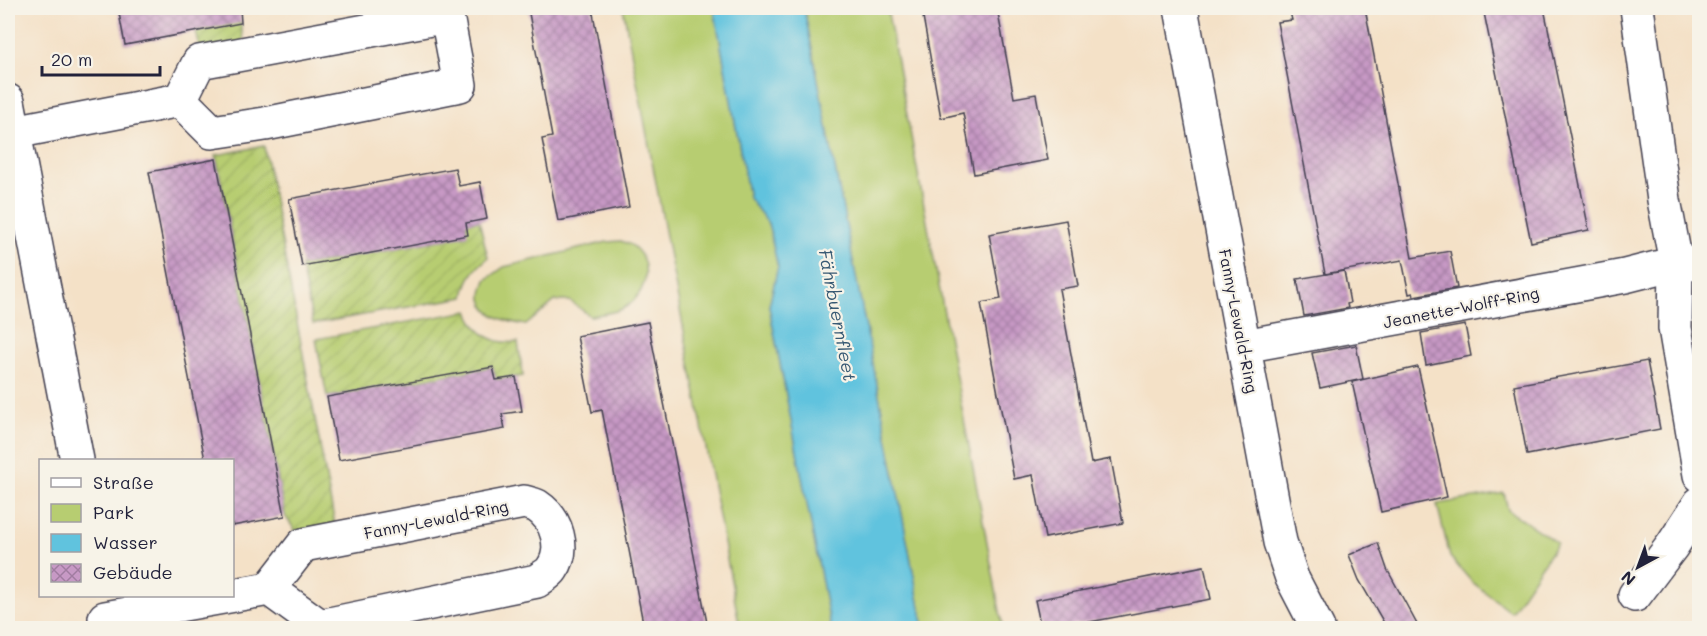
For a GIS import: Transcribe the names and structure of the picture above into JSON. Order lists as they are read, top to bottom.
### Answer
{
  "streets": {
    "street": ["Jeanette-Wolff-Ring", "Fanny-Lewald-Ring"]
  },
  "crossings": [
    ["Jeanette-Wolff-Ring", "Fanny-Lewald-Ring"]
  ],
  "water": ["Fährbuernfleet"],
  "legend": [
    "Straße",
    "Park",
    "Wasser",
    "Gebäude"
  ],
  "scale_bar": "20 m",
  "north": "bottom left"
}
